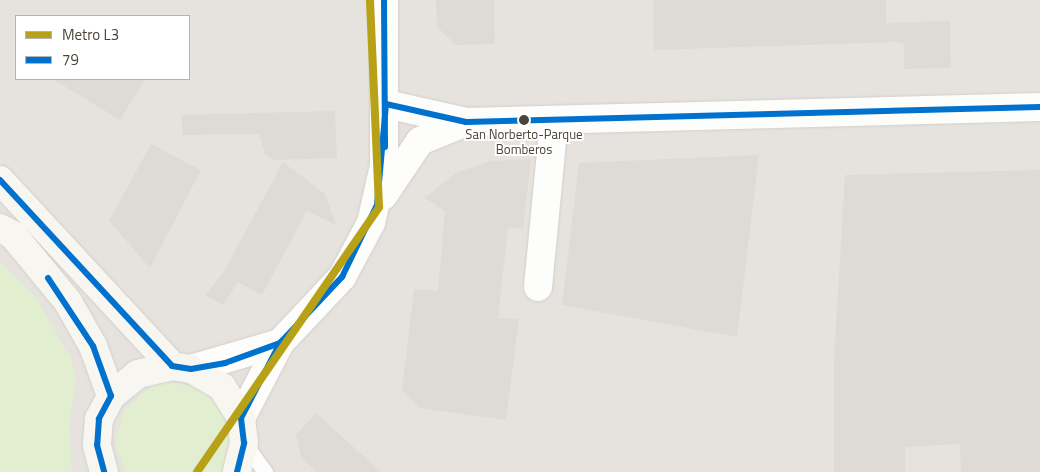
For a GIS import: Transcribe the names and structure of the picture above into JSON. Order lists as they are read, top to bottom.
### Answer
{
  "places": ["San Norberto-Parque Bomberos"],
  "lines": ["metro line L3", "transit line 79"],
  "legend": ["Metro L3", "79"]
}
